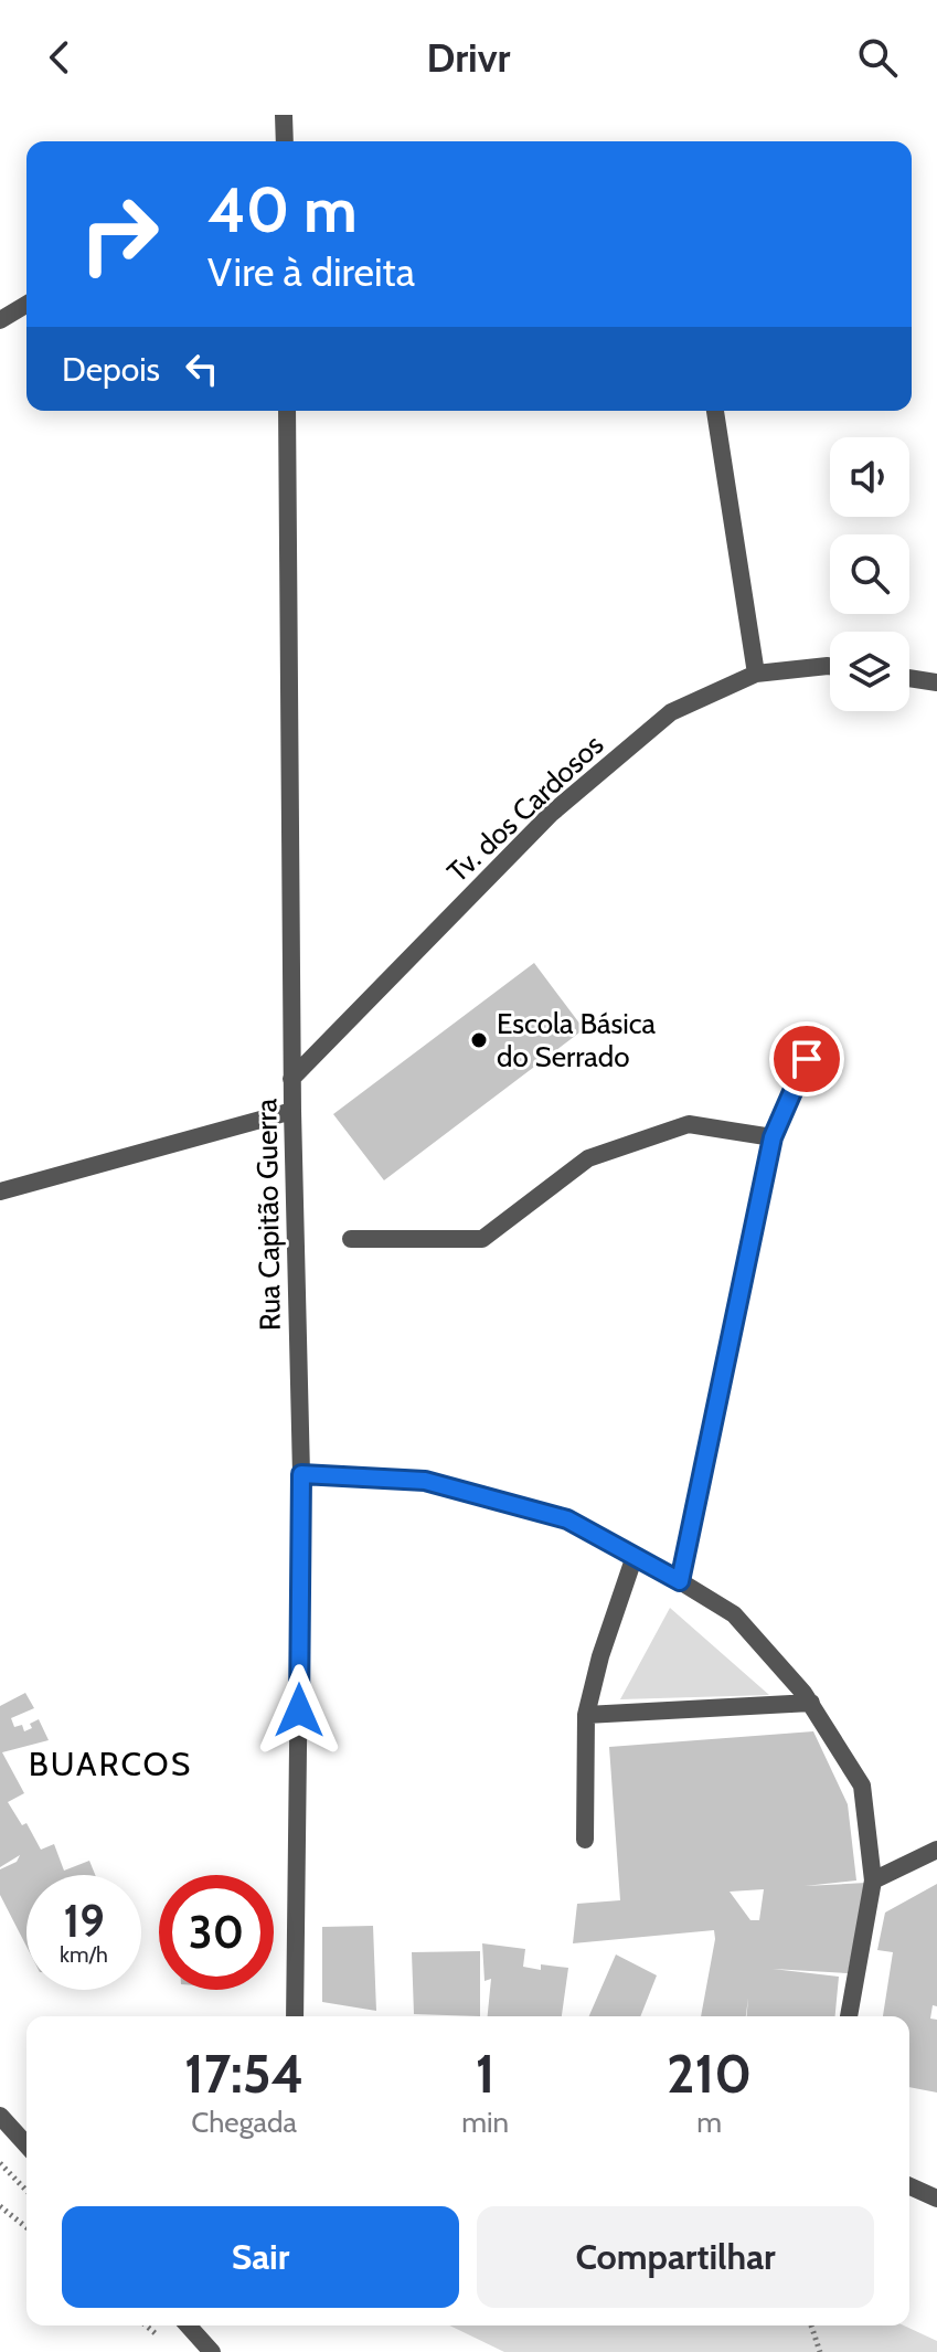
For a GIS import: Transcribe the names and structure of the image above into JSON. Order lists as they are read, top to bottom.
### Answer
{
  "streets": {
    "street": ["Tv. dos Cardosos", "Rua Capitão Guerra"]
  },
  "crossings": [
    ["Tv. dos Cardosos", "Rua Capitão Guerra"]
  ],
  "districts": ["BUARCOS"],
  "places": ["Escola Básica do Serrado"],
  "page": {
    "header": "Drivr",
    "turn": ["40 m", "Vire à direita"],
    "then": "Depois",
    "speed": "19 km/h",
    "limit": "30",
    "eta": [
      "17:54",
      "Chegada",
      "1",
      "min",
      "210",
      "m"
    ],
    "buttons": ["Sair", "Compartilhar"]
  }
}
